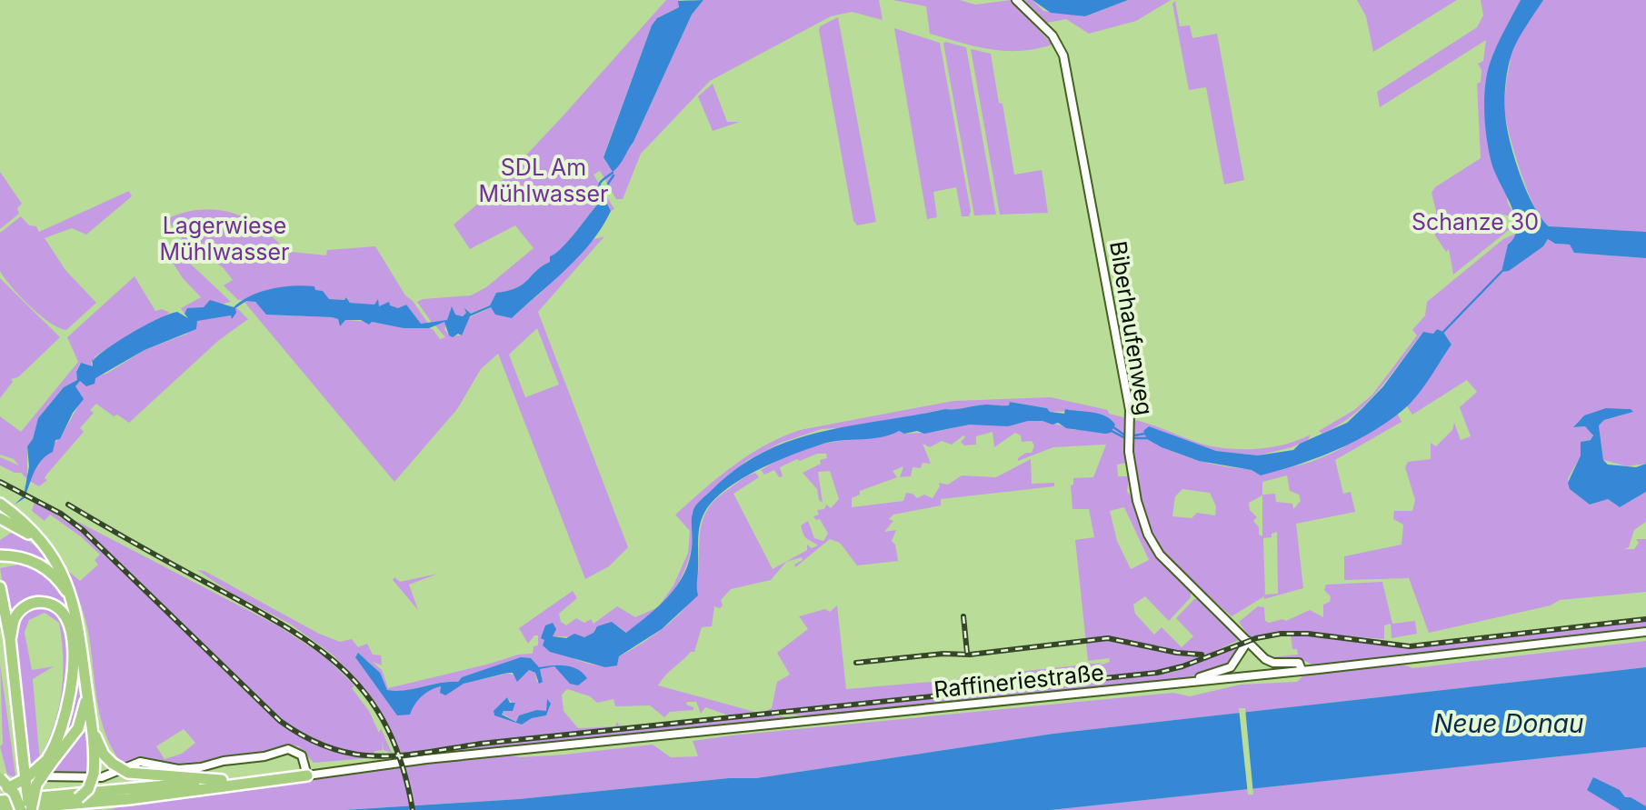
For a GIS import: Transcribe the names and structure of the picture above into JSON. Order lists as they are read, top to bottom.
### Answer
{
  "streets": {
    "main road": ["Biberhaufenweg", "Raffineriestraße"]
  },
  "crossings": [
    ["Biberhaufenweg", "Raffineriestraße"]
  ],
  "water": ["Neue Donau"],
  "parks": ["SDL Am Mühlwasser", "Schanze 30", "Lagerwiese Mühlwasser"]
}
